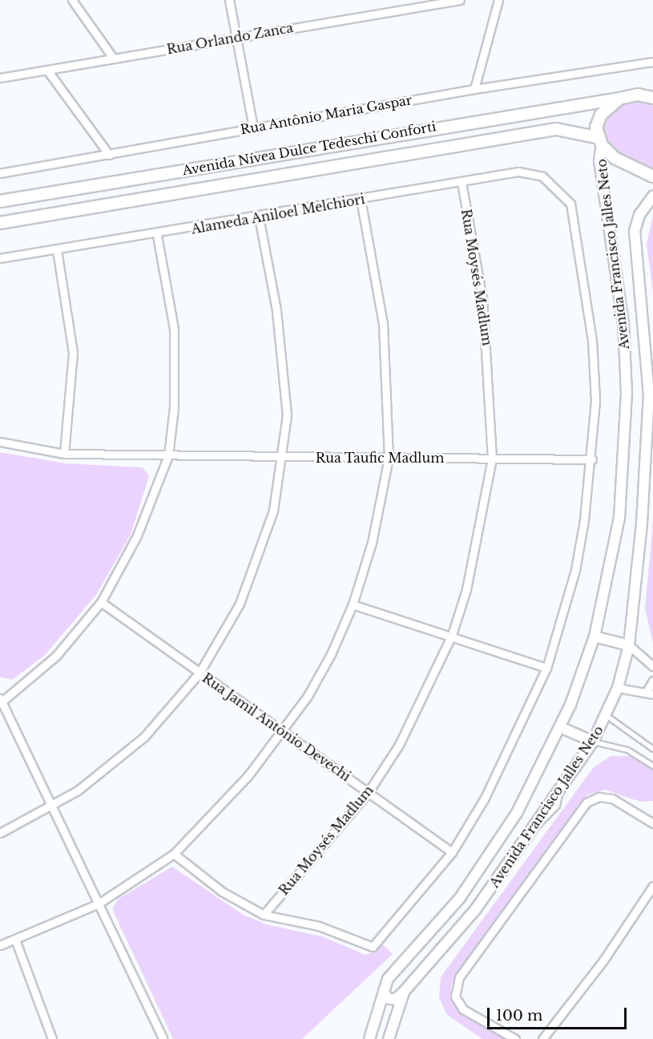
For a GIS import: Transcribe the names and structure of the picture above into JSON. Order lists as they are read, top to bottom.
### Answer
{
  "streets": {
    "main road": ["Avenida Nívea Dulce Tedeschi Conforti"],
    "street": [
      "Rua Orlando Zanca",
      "Rua Antônio Maria Gaspar",
      "Alameda Aniloel Melchiori",
      "Avenida Francisco Jalles Neto",
      "Rua Moysés Madlum",
      "Rua Taufic Madlum",
      "Rua Jamil Antônio Devechi"
    ]
  },
  "crossings": [
    ["Avenida Nívea Dulce Tedeschi Conforti", "Avenida Francisco Jalles Neto"],
    ["Alameda Aniloel Melchiori", "Rua Moysés Madlum"],
    ["Alameda Aniloel Melchiori", "Rua Taufic Madlum"],
    ["Rua Moysés Madlum", "Rua Taufic Madlum"],
    ["Rua Moysés Madlum", "Rua Jamil Antônio Devechi"]
  ],
  "scale_bar": "100 m"
}
